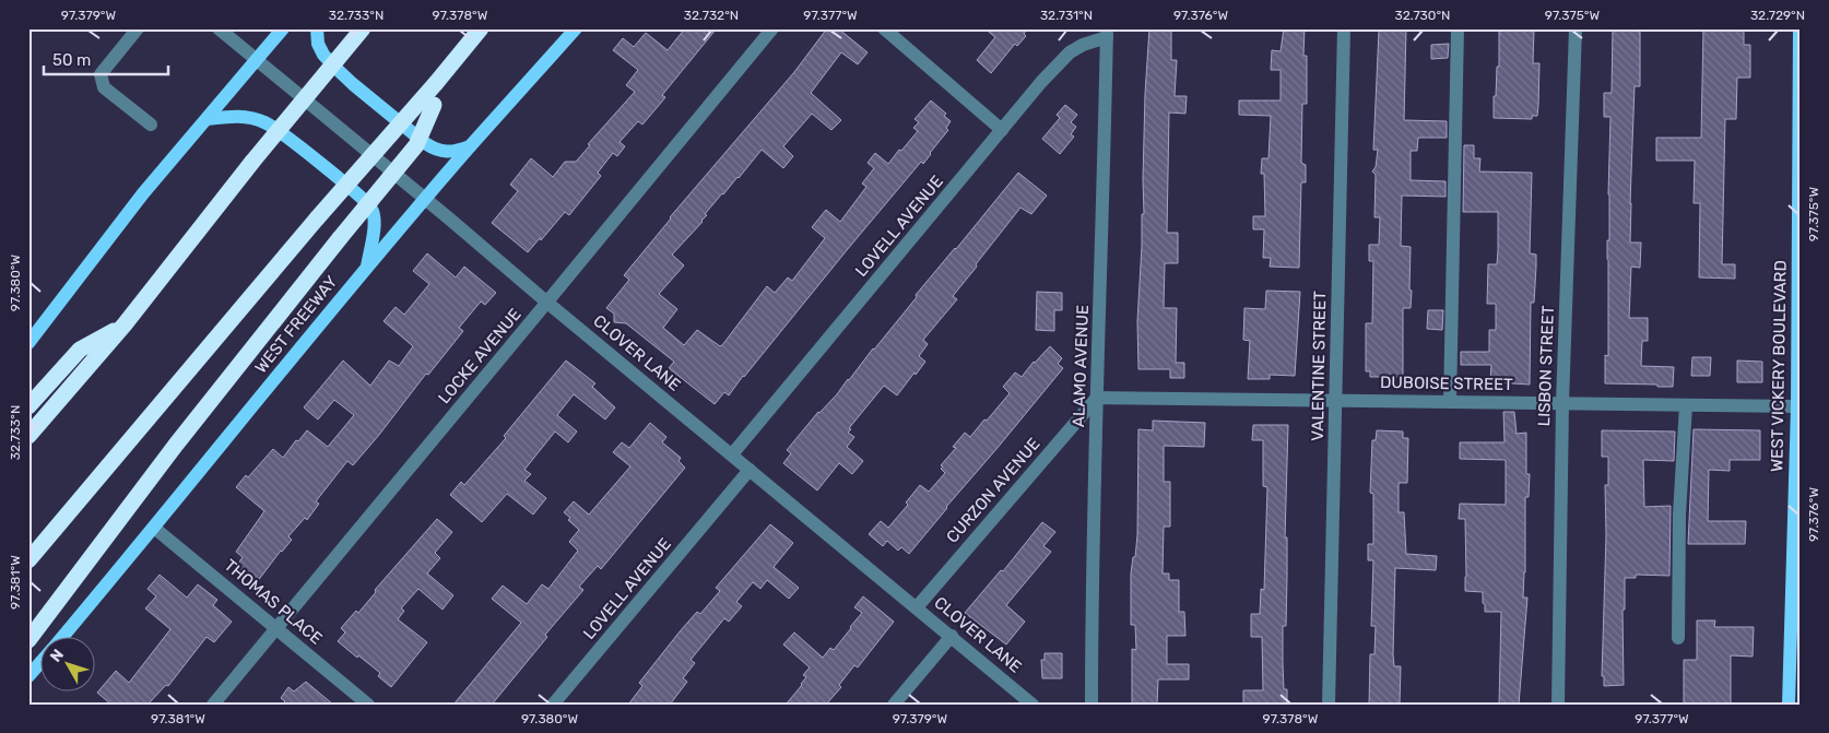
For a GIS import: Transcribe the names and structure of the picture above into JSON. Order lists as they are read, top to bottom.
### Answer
{
  "streets": {
    "main road": ["WEST FREEWAY", "WEST VICKERY BOULEVARD"],
    "street": [
      "LOVELL AVENUE",
      "CLOVER LANE",
      "LOCKE AVENUE",
      "ALAMO AVENUE",
      "VALENTINE STREET",
      "LISBON STREET",
      "DUBOISE STREET",
      "CURZON AVENUE",
      "THOMAS PLACE"
    ]
  },
  "crossings": [
    ["LOVELL AVENUE", "CLOVER LANE"],
    ["LOVELL AVENUE", "ALAMO AVENUE"],
    ["WEST FREEWAY", "CLOVER LANE"],
    ["WEST FREEWAY", "THOMAS PLACE"],
    ["CLOVER LANE", "LOCKE AVENUE"],
    ["CLOVER LANE", "CURZON AVENUE"],
    ["LOCKE AVENUE", "THOMAS PLACE"],
    ["ALAMO AVENUE", "DUBOISE STREET"],
    ["ALAMO AVENUE", "CURZON AVENUE"],
    ["VALENTINE STREET", "DUBOISE STREET"],
    ["LISBON STREET", "DUBOISE STREET"],
    ["WEST VICKERY BOULEVARD", "DUBOISE STREET"],
    ["DUBOISE STREET", "CURZON AVENUE"]
  ],
  "scale_bar": "50 m",
  "north": "top left",
  "coordinates": [
    "97.379°W",
    "32.733°N",
    "97.378°W",
    "32.732°N",
    "97.377°W",
    "32.731°N",
    "97.376°W",
    "32.730°N",
    "97.375°W",
    "32.729°N",
    "97.380°W",
    "97.381°W"
  ]
}
